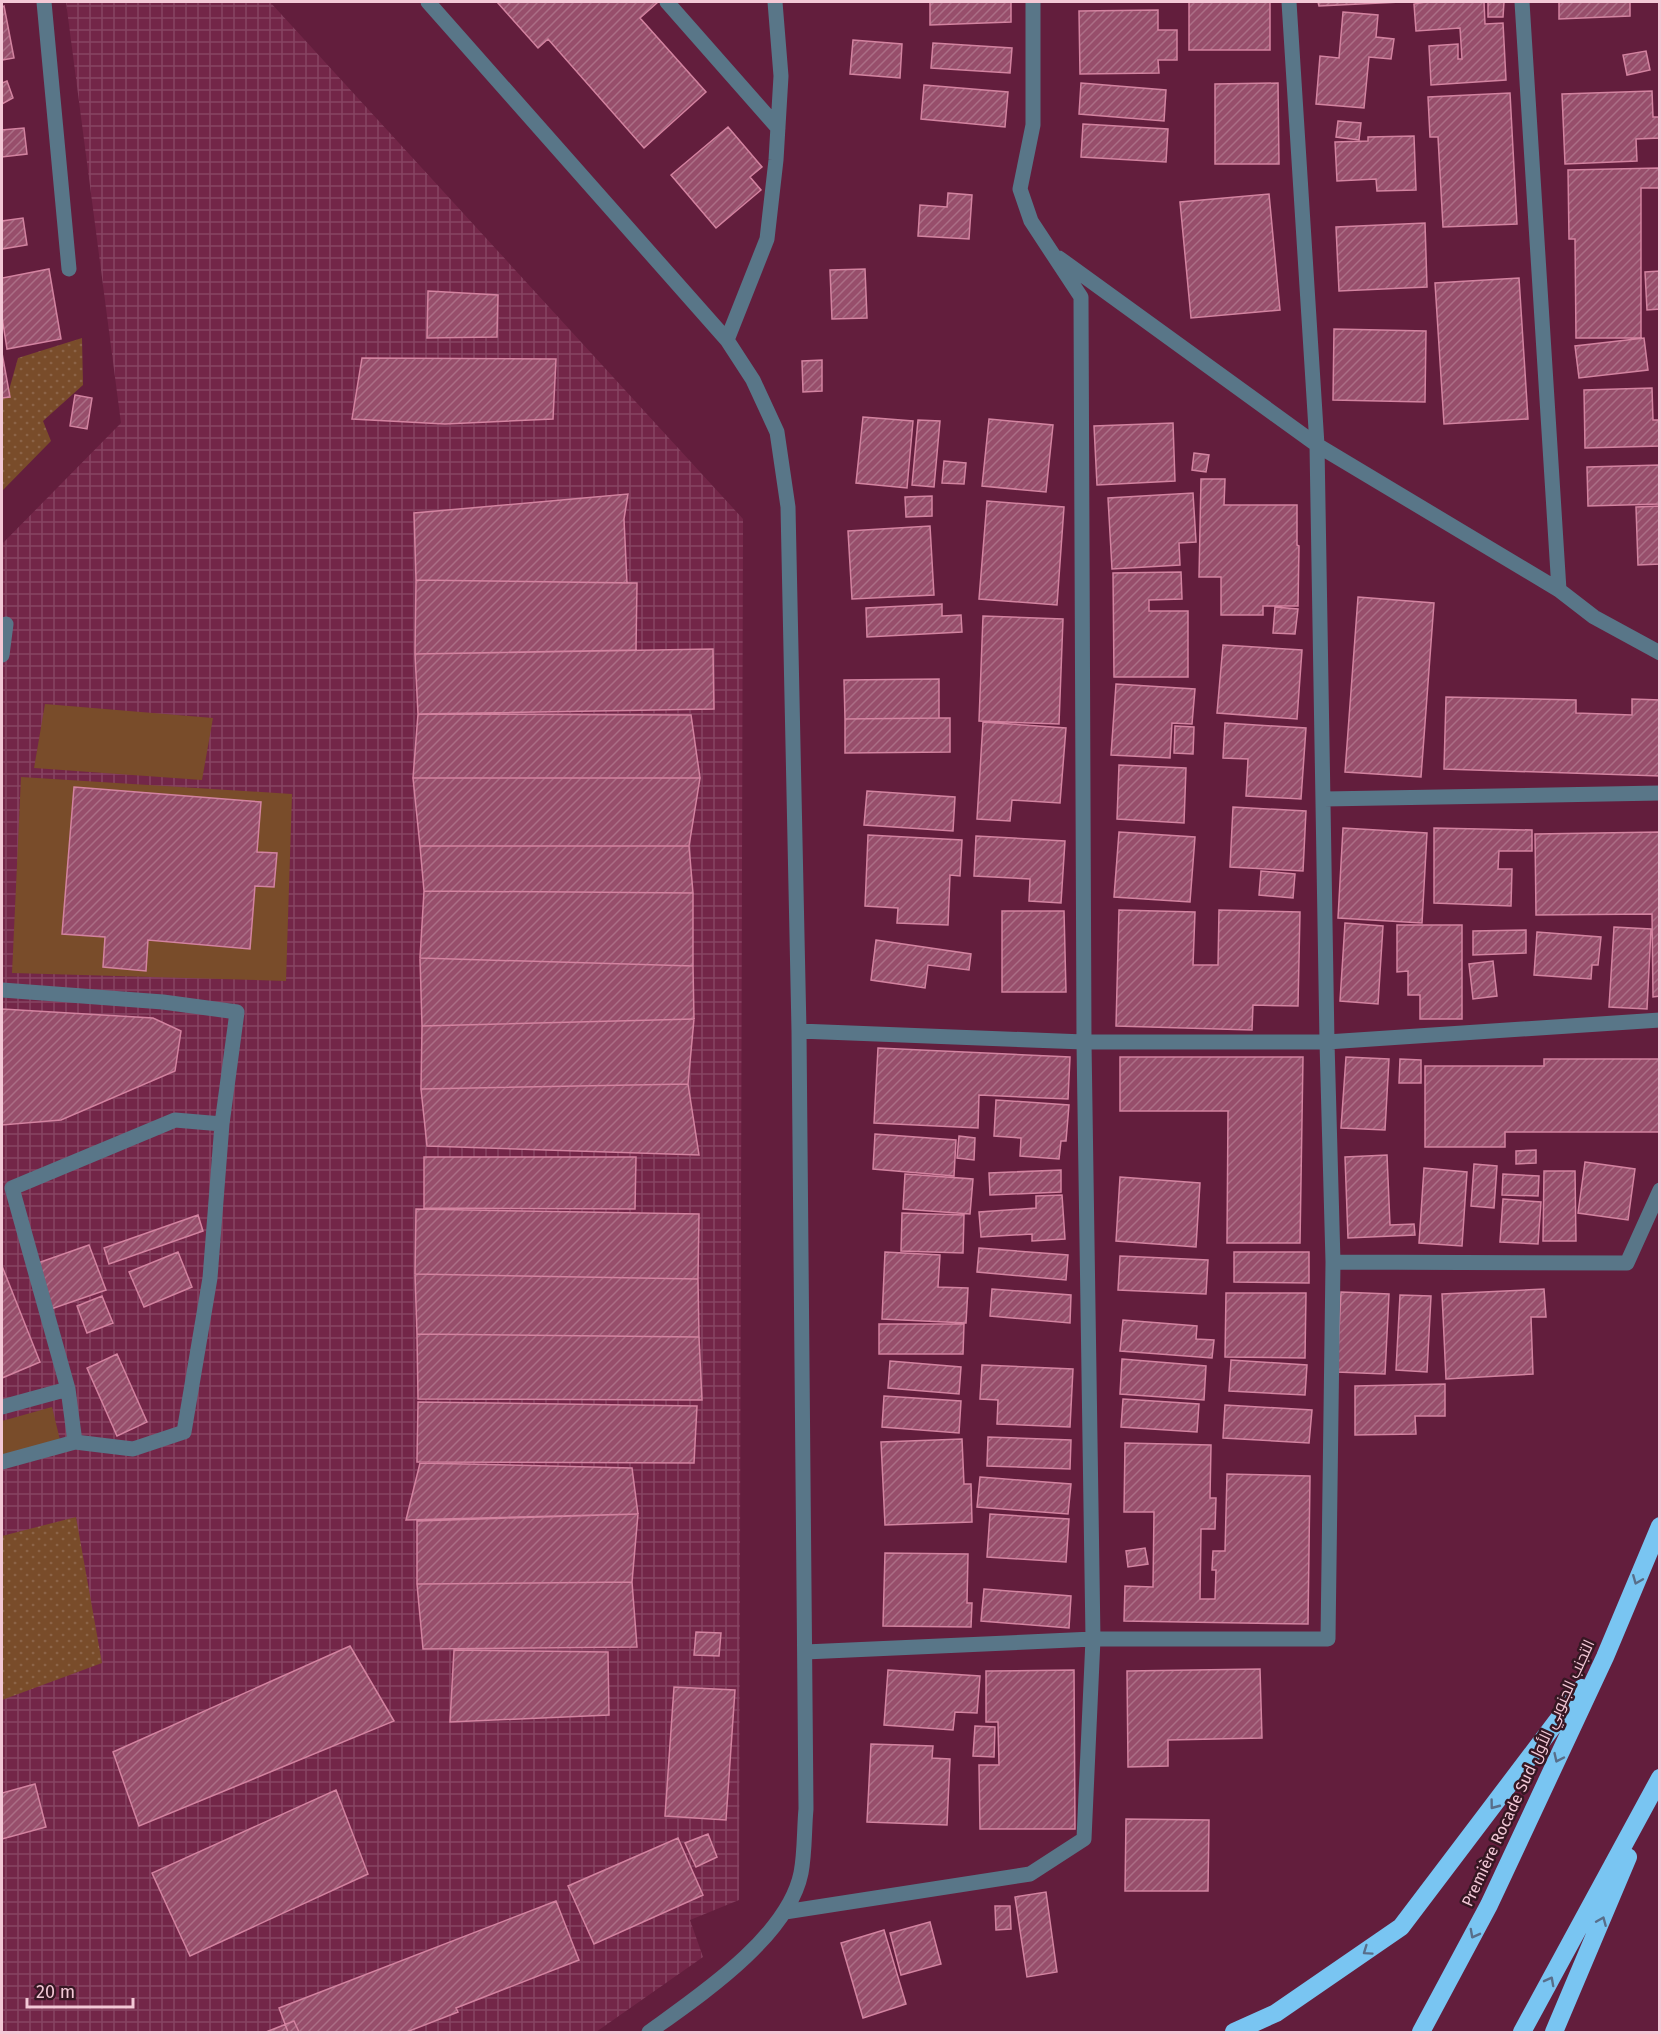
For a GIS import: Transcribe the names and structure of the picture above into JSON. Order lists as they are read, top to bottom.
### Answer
{
  "streets": {
    "highway": ["Première Rocade Sud التجنب الجنوبي الأول"]
  },
  "scale_bar": "20 m"
}
